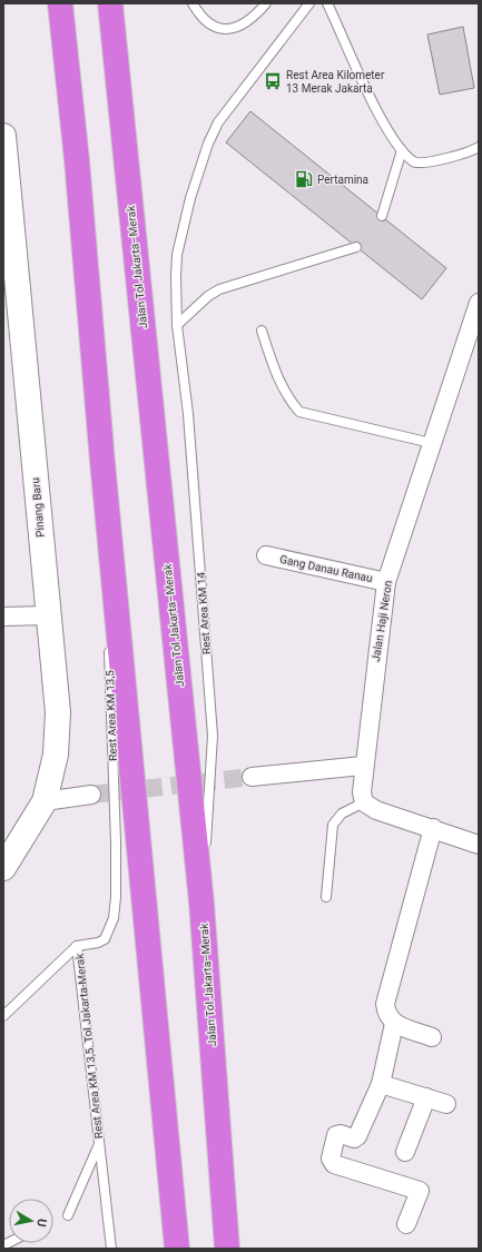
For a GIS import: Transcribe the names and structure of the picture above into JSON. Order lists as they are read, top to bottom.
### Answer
{
  "streets": {
    "highway": ["Jalan Tol Jakarta–Merak"],
    "main road": ["Pinang Baru"],
    "street": ["Gang Danau Ranau", "Jalan Haji Neron"],
    "lane": ["Rest Area KM 14", "Rest Area KM 13,5", "Rest Area KM 13,5. Tol Jakarta-Merak"]
  },
  "crossings": [
    ["Jalan Tol Jakarta–Merak", "Rest Area KM 14"],
    ["Gang Danau Ranau", "Jalan Haji Neron"],
    ["Rest Area KM 13,5", "Rest Area KM 13,5. Tol Jakarta-Merak"]
  ],
  "places": {
    "bus stop": ["Rest Area Kilometer 13 Merak Jakarta"],
    "fuel station": ["Pertamina"]
  },
  "north": "right"
}
